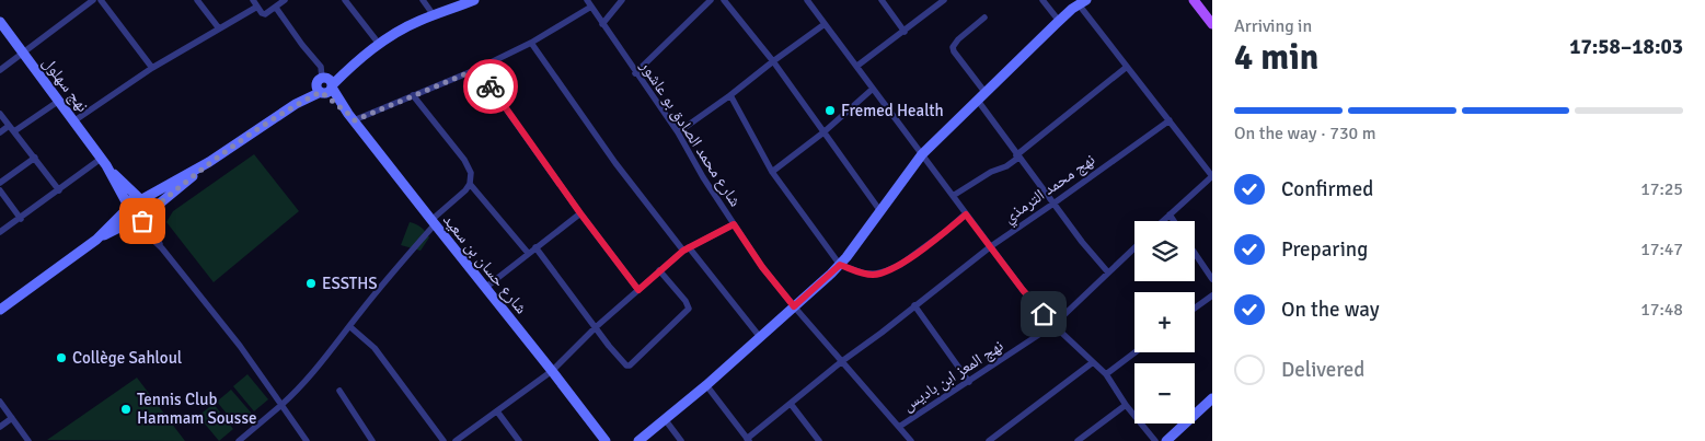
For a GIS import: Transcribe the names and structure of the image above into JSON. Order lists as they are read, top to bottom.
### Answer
{
  "streets": {
    "street": [
      "نهج سهلول",
      "شارع محمد الصادق بو عاشور",
      "نهج محمد الترمذي",
      "شارع حسان بن سعيد",
      "نهج المعز ابن باديس"
    ]
  },
  "crossings": [
    ["شارع محمد الصادق بو عاشور", "نهج محمد الترمذي"]
  ],
  "places": [
    "Fremed Health",
    "ESSTHS",
    "Collège Sahloul",
    "Tennis Club Hammam Sousse"
  ],
  "page": {
    "heading": ["4 min", "Arriving in", "17:58–18:03"],
    "bar": "On the way · 730 m",
    "list": [
      ["Confirmed", "17:25"],
      ["Preparing", "17:47"],
      ["On the way", "17:48"],
      "Delivered"
    ],
    "map_buttons": ["+", "−"]
  }
}
